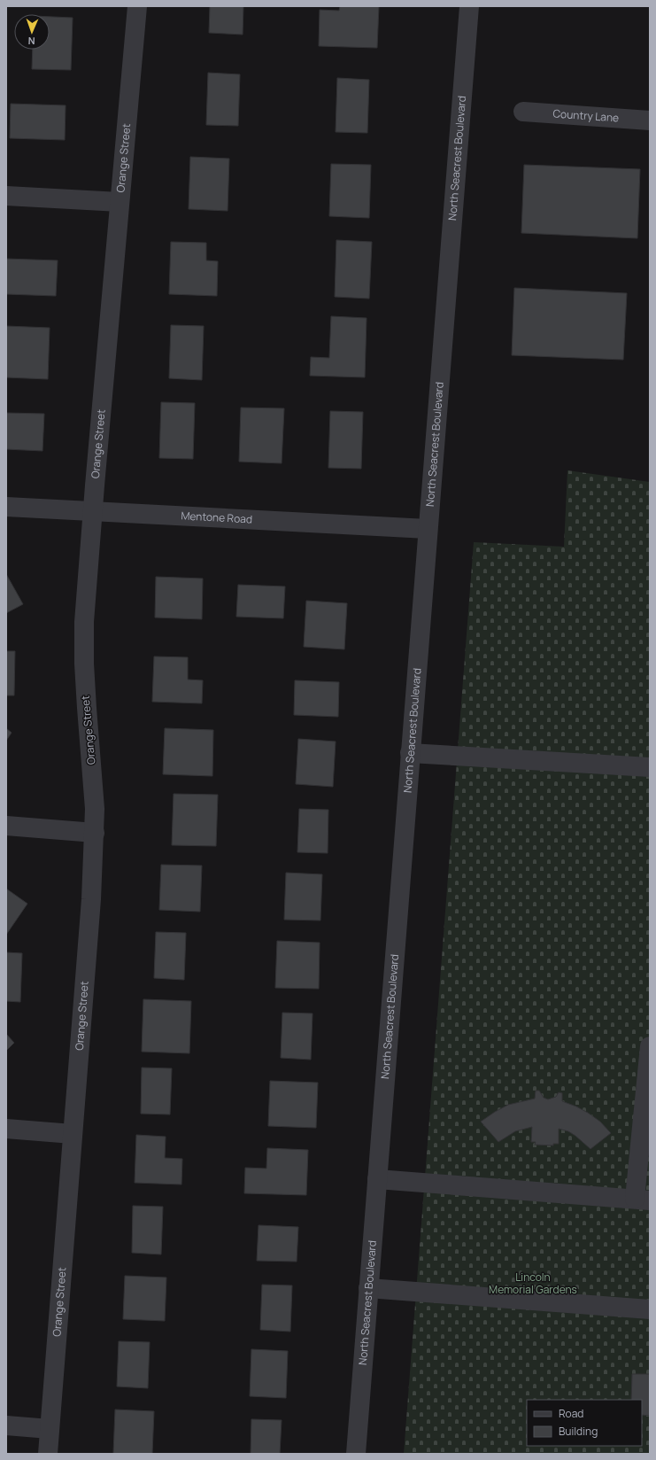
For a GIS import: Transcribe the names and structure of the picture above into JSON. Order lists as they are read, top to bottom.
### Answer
{
  "streets": {
    "street": [
      "Country Lane",
      "Orange Street",
      "North Seacrest Boulevard",
      "Mentone Road"
    ]
  },
  "crossings": [
    ["Orange Street", "Mentone Road"],
    ["North Seacrest Boulevard", "Mentone Road"]
  ],
  "parks": ["Lincoln Memorial Gardens"],
  "legend": ["Road", "Building"],
  "north": "bottom"
}
